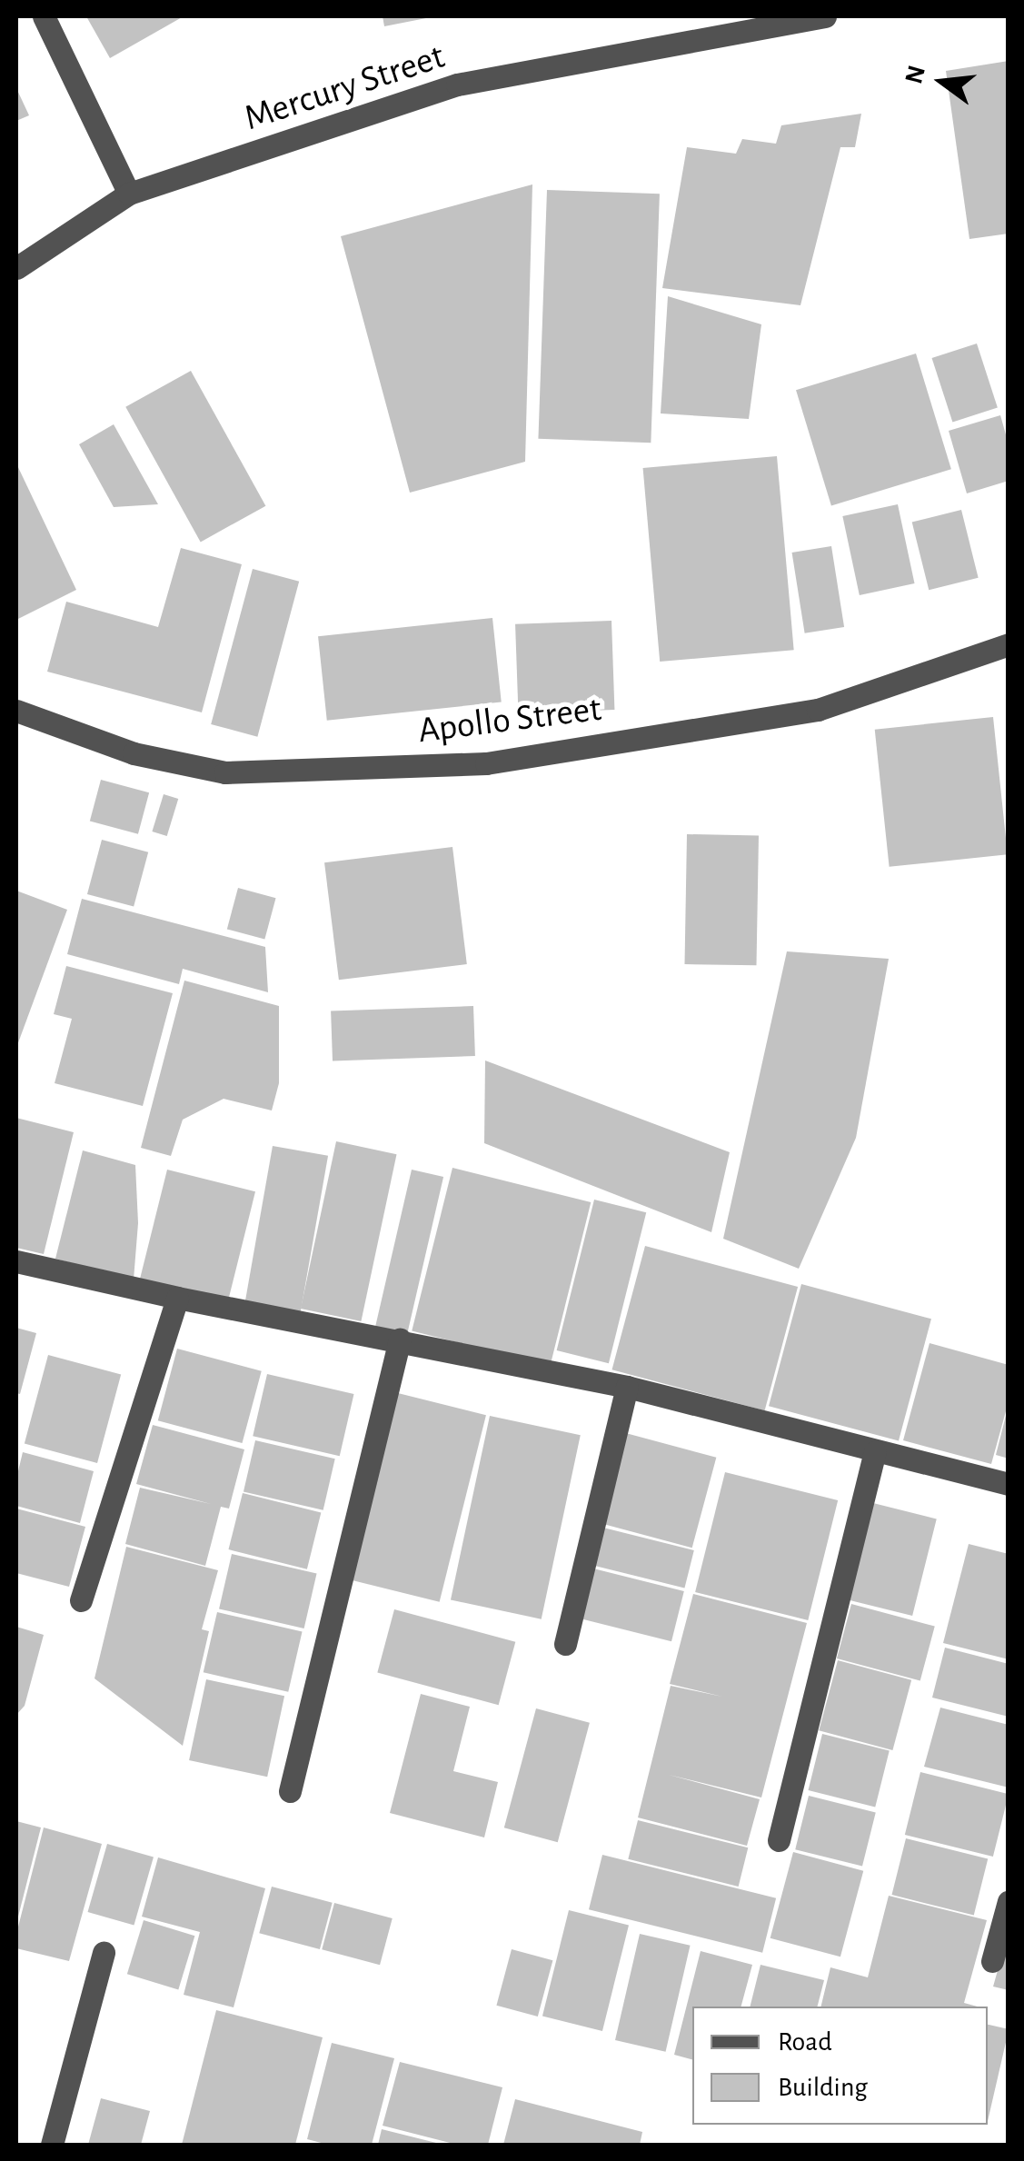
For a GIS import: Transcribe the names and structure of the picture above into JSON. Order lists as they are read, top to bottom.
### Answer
{
  "streets": {
    "street": ["Mercury Street", "Apollo Street"]
  },
  "legend": ["Road", "Building"],
  "north": "left"
}
